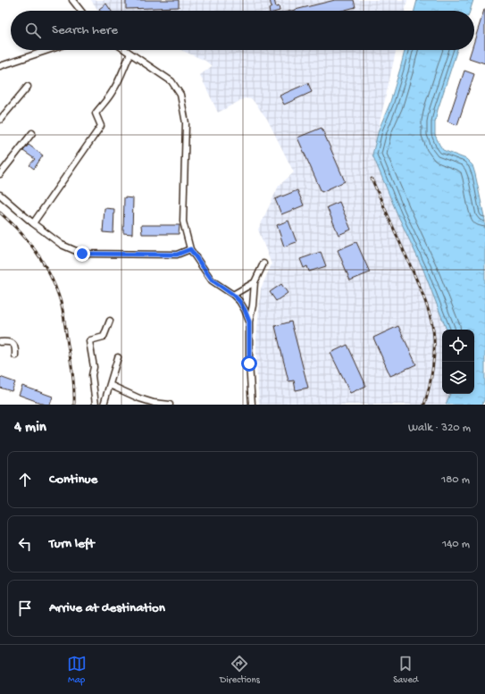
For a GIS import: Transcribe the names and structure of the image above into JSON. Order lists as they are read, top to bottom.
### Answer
{
  "page": {
    "search": "Search here",
    "heading": ["4 min", "Walk · 320 m"],
    "list": [
      ["Continue", "180 m"],
      ["Turn left", "140 m"],
      "Arrive at destination"
    ],
    "nav": ["Map", "Directions", "Saved"]
  }
}
